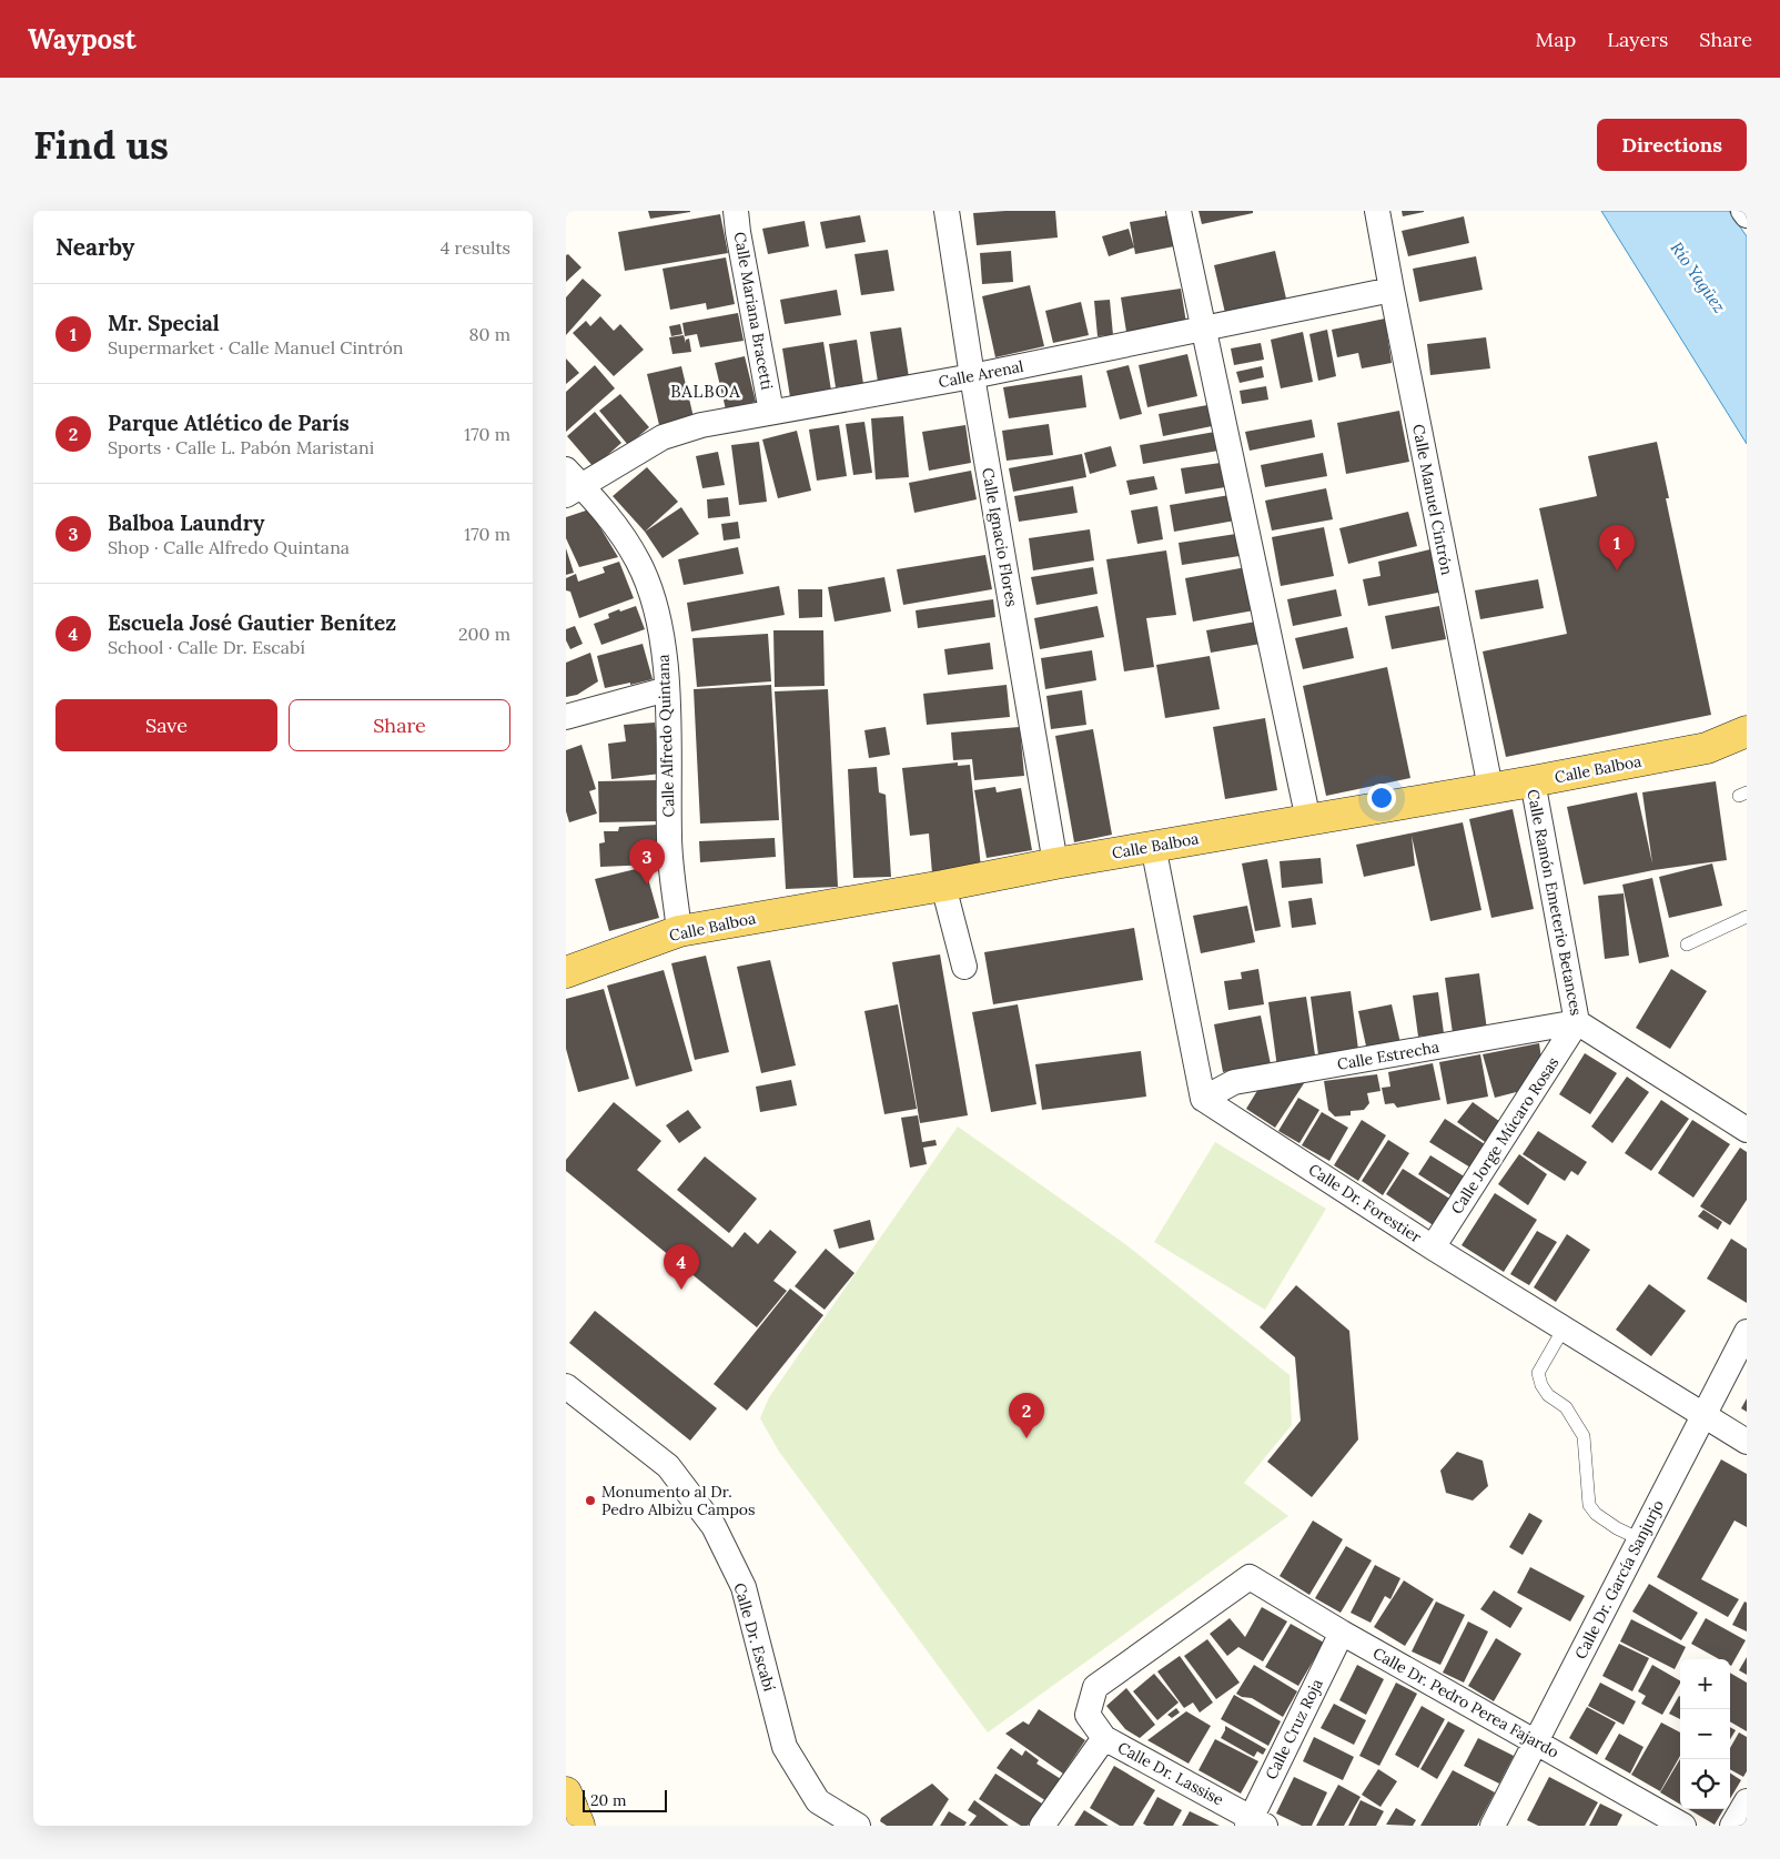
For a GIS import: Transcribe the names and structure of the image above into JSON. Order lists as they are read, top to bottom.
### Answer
{
  "streets": {
    "main road": ["Calle Balboa"],
    "street": [
      "Calle Mariana Bracetti",
      "Calle Arenal",
      "Calle Manuel Cintrón",
      "Calle Ignacio Flores",
      "Calle Alfredo Quintana",
      "Calle Ramón Emeterio Betances",
      "Calle Estrecha",
      "Calle Jorge Múcaro Rosas",
      "Calle Dr. Forestier",
      "Calle Dr. García Sanjurjo",
      "Calle Dr. Escabí",
      "Calle Dr. Pedro Perea Fajardo",
      "Calle Cruz Roja",
      "Calle Dr. Lassise"
    ]
  },
  "crossings": [
    ["Calle Mariana Bracetti", "Calle Arenal"],
    ["Calle Arenal", "Calle Manuel Cintrón"],
    ["Calle Arenal", "Calle Ignacio Flores"],
    ["Calle Arenal", "Calle Alfredo Quintana"],
    ["Calle Manuel Cintrón", "Calle Balboa"],
    ["Calle Ignacio Flores", "Calle Balboa"],
    ["Calle Alfredo Quintana", "Calle Balboa"],
    ["Calle Balboa", "Calle Ramón Emeterio Betances"],
    ["Calle Ramón Emeterio Betances", "Calle Estrecha"],
    ["Calle Ramón Emeterio Betances", "Calle Jorge Múcaro Rosas"],
    ["Calle Estrecha", "Calle Jorge Múcaro Rosas"],
    ["Calle Estrecha", "Calle Dr. Forestier"],
    ["Calle Jorge Múcaro Rosas", "Calle Dr. Forestier"],
    ["Calle Dr. Forestier", "Calle Dr. García Sanjurjo"],
    ["Calle Dr. García Sanjurjo", "Calle Dr. Pedro Perea Fajardo"],
    ["Calle Dr. Pedro Perea Fajardo", "Calle Cruz Roja"],
    ["Calle Dr. Pedro Perea Fajardo", "Calle Dr. Lassise"],
    ["Calle Cruz Roja", "Calle Dr. Lassise"]
  ],
  "districts": ["BALBOA"],
  "water": ["Río Yagüez"],
  "places": ["Monumento al Dr. Pedro Albizu Campos"],
  "scale_bar": "20 m",
  "page": {
    "header": "Waypost",
    "nav": ["Map", "Layers", "Share"],
    "buttons": [
      "Directions",
      ["Save", "Share"]
    ],
    "title": "Find us",
    "heading": ["Nearby", "4 results"],
    "list": [
      {
        "mark": "1",
        "name": "Mr. Special",
        "note": "Supermarket · Calle Manuel Cintrón",
        "value": "80 m"
      },
      {
        "mark": "2",
        "name": "Parque Atlético de París",
        "note": "Sports · Calle L. Pabón Maristani",
        "value": "170 m"
      },
      {
        "mark": "3",
        "name": "Balboa Laundry",
        "note": "Shop · Calle Alfredo Quintana",
        "value": "170 m"
      },
      {
        "mark": "4",
        "name": "Escuela José Gautier Benítez",
        "note": "School · Calle Dr. Escabí",
        "value": "200 m"
      }
    ],
    "pins": [
      "1",
      "3",
      "4",
      "2"
    ],
    "map_buttons": ["+", "−"],
    "scale": "20 m"
  }
}
